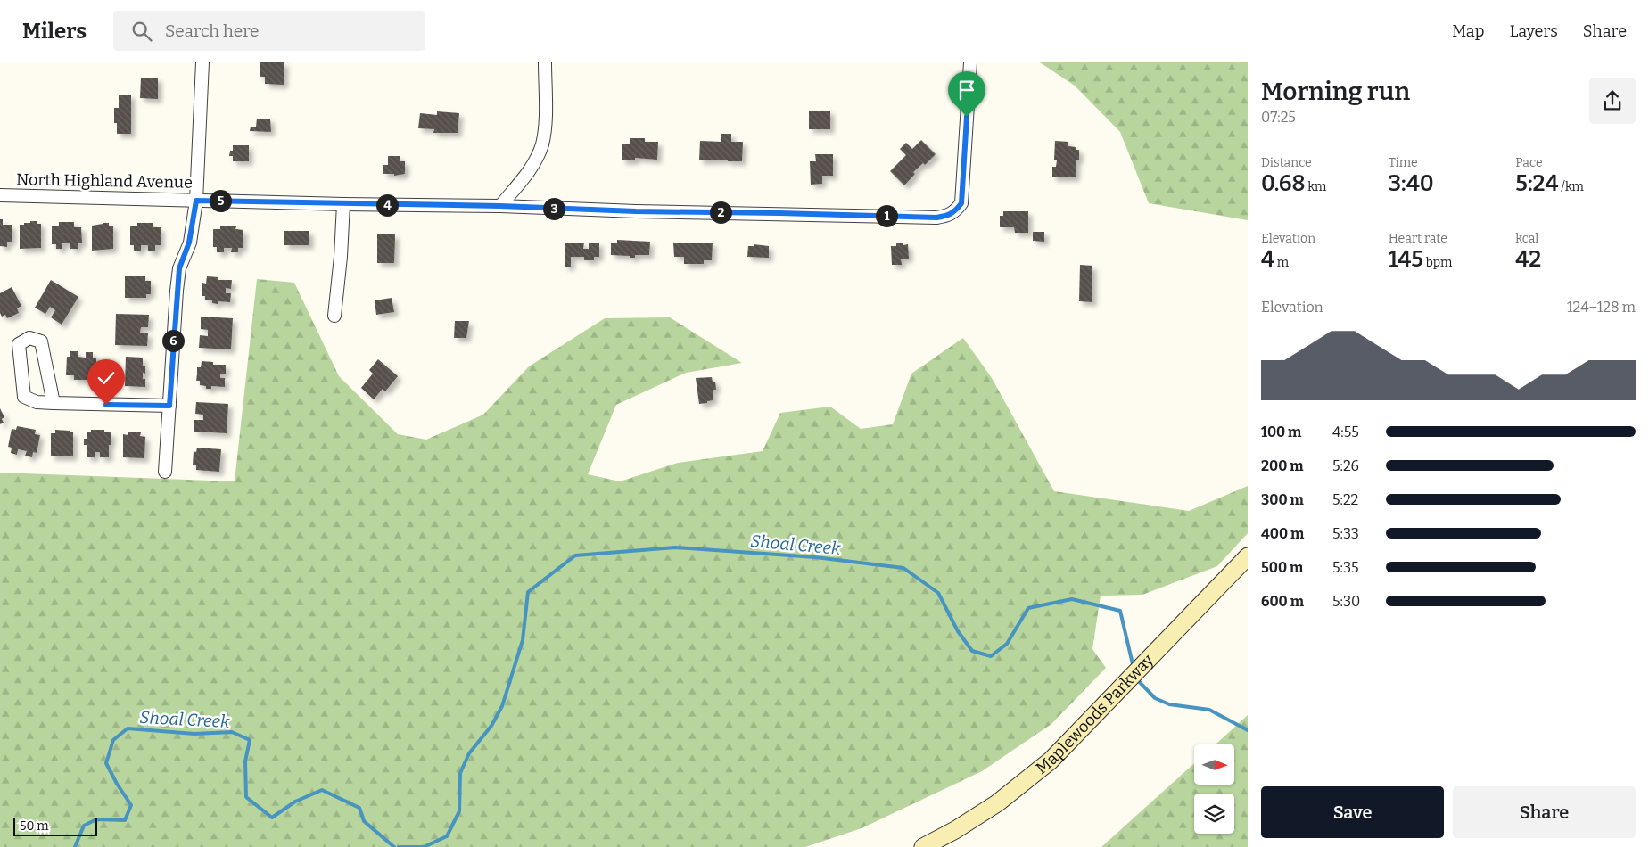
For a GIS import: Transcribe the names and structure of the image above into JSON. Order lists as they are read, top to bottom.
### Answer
{
  "streets": {
    "main road": ["Maplewoods Parkway"],
    "street": ["North Highland Avenue"]
  },
  "water": ["Shoal Creek"],
  "scale_bar": "50 m",
  "north": "right",
  "page": {
    "header": "Milers",
    "search": "Search here",
    "nav": ["Map", "Layers", "Share"],
    "heading": ["Morning run", "07:25"],
    "stats": [
      ["Distance", "0.68 km"],
      ["Time", "3:40"],
      ["Pace", "5:24 /km"],
      ["Elevation", "4 m"],
      ["Heart rate", "145 bpm"],
      ["kcal", "42"]
    ],
    "pins": [
      "5",
      "4",
      "3",
      "2",
      "1",
      "6"
    ],
    "chart": ["Elevation", "124–128 m"],
    "list": [
      {
        "name": "100 m",
        "note": "4:55"
      },
      {
        "name": "200 m",
        "note": "5:26"
      },
      {
        "name": "300 m",
        "note": "5:22"
      },
      {
        "name": "400 m",
        "note": "5:33"
      },
      {
        "name": "500 m",
        "note": "5:35"
      },
      {
        "name": "600 m",
        "note": "5:30"
      }
    ],
    "buttons": ["Save", "Share"],
    "scale": "50 m"
  }
}
